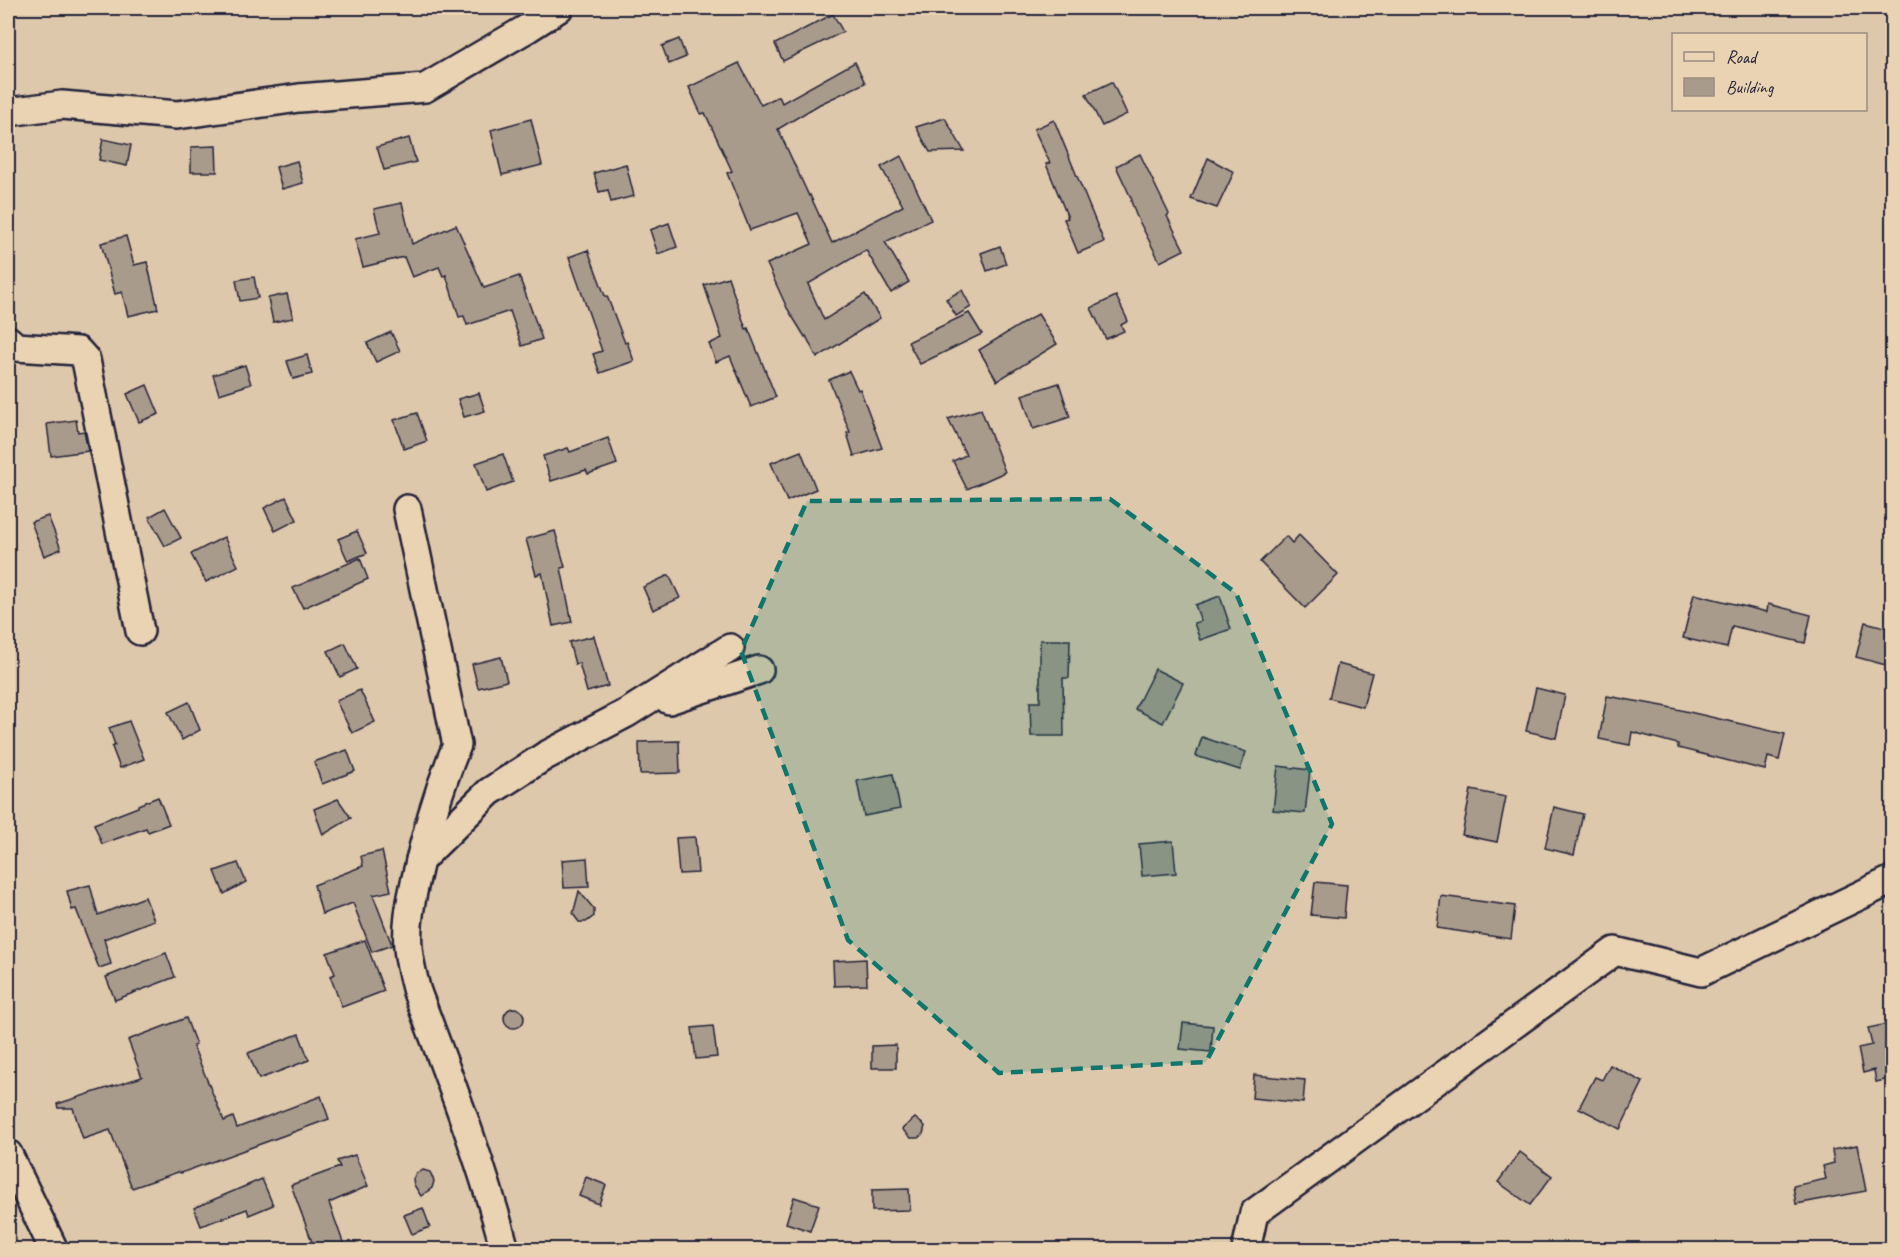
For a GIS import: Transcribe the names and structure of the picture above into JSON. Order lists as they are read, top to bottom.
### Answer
{
  "legend": ["Road", "Building"]
}
